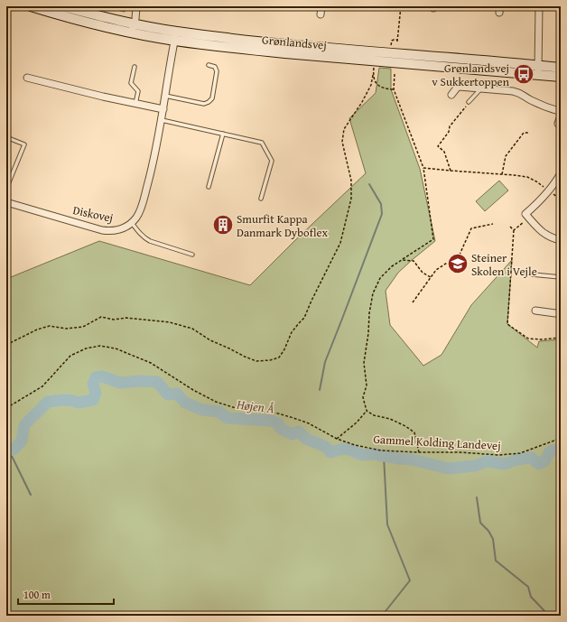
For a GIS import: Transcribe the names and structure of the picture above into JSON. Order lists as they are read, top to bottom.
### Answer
{
  "streets": {
    "street": ["Grønlandsvej", "Diskovej"],
    "path": ["Gammel Kolding Landevej"]
  },
  "water": ["Højen Å"],
  "places": {
    "bus stop": ["Grønlandsvej v Sukkertoppen"],
    "building": ["Smurfit Kappa Danmark Dyboflex"],
    "school or university": ["Steiner Skolen i Vejle"]
  },
  "scale_bar": "100 m"
}
